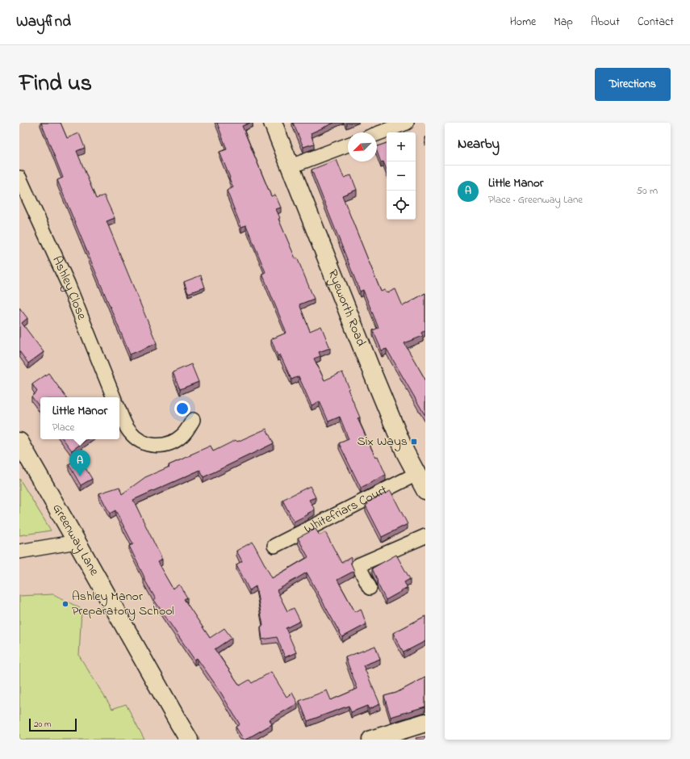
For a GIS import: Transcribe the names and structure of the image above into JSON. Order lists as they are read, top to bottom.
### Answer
{
  "streets": {
    "street": [
      "Ashley Close",
      "Ryeworth Road",
      "Whitefriars Court",
      "Greenway Lane"
    ]
  },
  "crossings": [
    ["Ryeworth Road", "Whitefriars Court"]
  ],
  "places": {
    "transit": ["Six Ways"],
    "other": ["Ashley Manor Preparatory School"]
  },
  "scale_bar": "20 m",
  "north": "bottom left",
  "page": {
    "header": "Wayfind",
    "nav": [
      "Home",
      "Map",
      "About",
      "Contact"
    ],
    "title": "Find us",
    "buttons": "Directions",
    "heading": "Nearby",
    "map_buttons": ["+", "−"],
    "list": [
      {
        "mark": "A",
        "name": "Little Manor",
        "note": "Place · Greenway Lane",
        "value": "50 m"
      }
    ],
    "popup": ["Little Manor", "Place"],
    "pins": "A",
    "scale": "20 m"
  }
}
